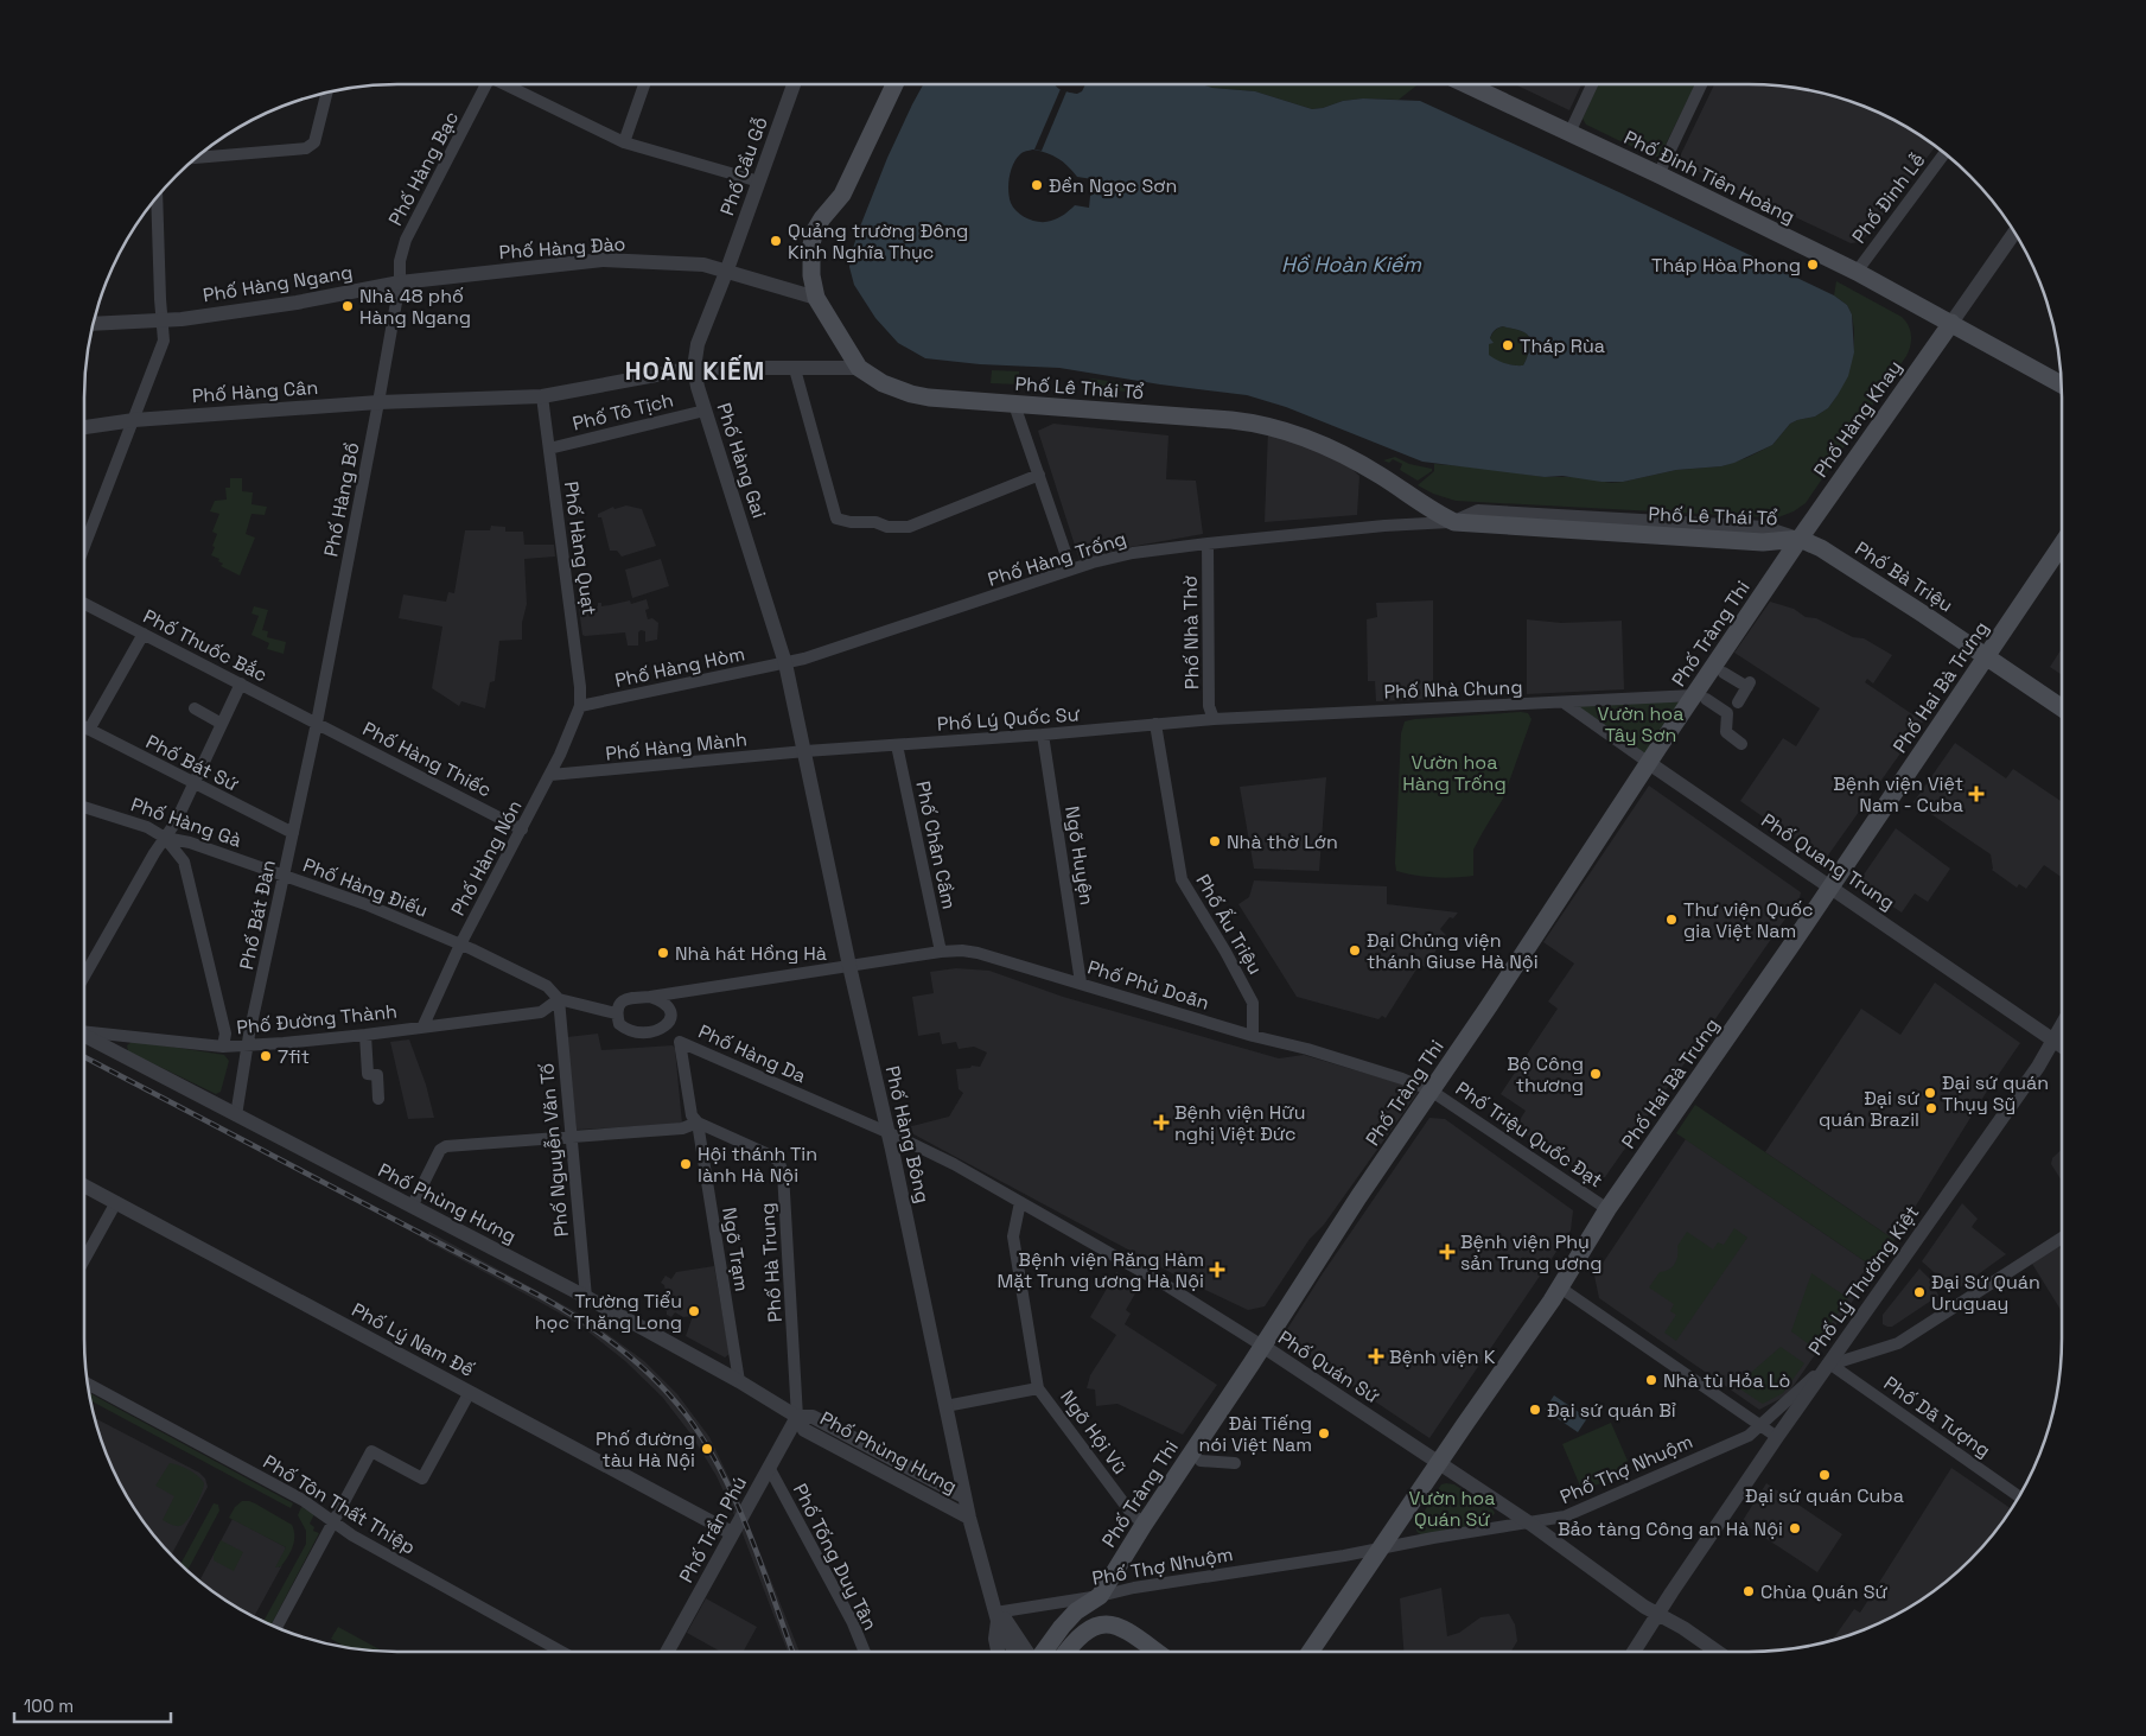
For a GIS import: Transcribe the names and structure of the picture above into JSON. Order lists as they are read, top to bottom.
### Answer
{
  "streets": {
    "main road": [
      "Phố Đinh Tiên Hoàng",
      "Phố Lê Thái Tổ",
      "Phố Hàng Khay",
      "Phố Bà Triệu",
      "Phố Tràng Thi",
      "Phố Hai Bà Trưng"
    ],
    "street": [
      "Phố Cầu Gỗ",
      "Phố Hàng Bạc",
      "Phố Đinh Lễ",
      "Phố Hàng Đào",
      "Phố Hàng Ngang",
      "Phố Hàng Cân",
      "Phố Tô Tịch",
      "Phố Hàng Gai",
      "Phố Hàng Bồ",
      "Phố Hàng Quạt",
      "Phố Hàng Trống",
      "Phố Nhà Thờ",
      "Phố Thuốc Bắc",
      "Phố Hàng Hòm",
      "Phố Nhà Chung",
      "Phố Lý Quốc Sư",
      "Phố Hàng Mành",
      "Phố Hàng Thiếc",
      "Phố Bát Sứ",
      "Phố Hàng Gà",
      "Phố Chân Cầm",
      "Ngõ Huyện",
      "Phố Hàng Nón",
      "Phố Quang Trung",
      "Phố Hàng Điếu",
      "Phố Bát Đàn",
      "Phố Ấu Triệu",
      "Phố Phủ Doãn",
      "Phố Đường Thành",
      "Phố Hàng Da",
      "Phố Hàng Bông",
      "Phố Triệu Quốc Đạt",
      "Phố Nguyễn Văn Tố",
      "Phố Phùng Hưng",
      "Ngõ Trạm",
      "Phố Hà Trung",
      "Phố Lý Thường Kiệt",
      "Phố Lý Nam Đế",
      "Phố Quán Sứ",
      "Phố Dã Tượng",
      "Ngõ Hội Vũ",
      "Phố Thợ Nhuộm",
      "Phố Tôn Thất Thiệp",
      "Phố Trần Phú",
      "Phố Tống Duy Tân"
    ]
  },
  "crossings": [
    ["Phố Cầu Gỗ", "Phố Hàng Đào"],
    ["Phố Cầu Gỗ", "Phố Hàng Gai"],
    ["Phố Hàng Bạc", "Phố Hàng Đào"],
    ["Phố Hàng Bạc", "Phố Hàng Ngang"],
    ["Phố Hàng Bạc", "Phố Hàng Bồ"],
    ["Phố Đinh Tiên Hoàng", "Phố Đinh Lễ"],
    ["Phố Đinh Tiên Hoàng", "Phố Hàng Khay"],
    ["Phố Hàng Đào", "Phố Hàng Ngang"],
    ["Phố Hàng Đào", "Phố Hàng Gai"],
    ["Phố Hàng Đào", "Phố Hàng Bồ"],
    ["Phố Hàng Ngang", "Phố Hàng Bồ"],
    ["Phố Lê Thái Tổ", "Phố Hàng Cân"],
    ["Phố Lê Thái Tổ", "Phố Hàng Khay"],
    ["Phố Lê Thái Tổ", "Phố Hàng Trống"],
    ["Phố Lê Thái Tổ", "Phố Bà Triệu"],
    ["Phố Lê Thái Tổ", "Phố Tràng Thi"],
    ["Phố Hàng Cân", "Phố Hàng Gai"],
    ["Phố Hàng Cân", "Phố Hàng Bồ"],
    ["Phố Hàng Cân", "Phố Hàng Quạt"],
    ["Phố Tô Tịch", "Phố Hàng Gai"],
    ["Phố Tô Tịch", "Phố Hàng Quạt"],
    ["Phố Hàng Khay", "Phố Bà Triệu"],
    ["Phố Hàng Khay", "Phố Tràng Thi"],
    ["Phố Hàng Gai", "Phố Hàng Trống"],
    ["Phố Hàng Gai", "Phố Hàng Hòm"],
    ["Phố Hàng Gai", "Phố Hàng Bông"],
    ["Phố Hàng Bồ", "Phố Thuốc Bắc"],
    ["Phố Hàng Bồ", "Phố Hàng Thiếc"],
    ["Phố Hàng Bồ", "Phố Bát Đàn"],
    ["Phố Hàng Quạt", "Phố Hàng Hòm"],
    ["Phố Hàng Quạt", "Phố Hàng Nón"],
    ["Phố Hàng Trống", "Phố Nhà Thờ"],
    ["Phố Hàng Trống", "Phố Hàng Hòm"],
    ["Phố Hàng Trống", "Phố Hàng Bông"],
    ["Phố Bà Triệu", "Phố Tràng Thi"],
    ["Phố Bà Triệu", "Phố Hai Bà Trưng"],
    ["Phố Nhà Thờ", "Phố Nhà Chung"],
    ["Phố Nhà Thờ", "Phố Lý Quốc Sư"],
    ["Phố Tràng Thi", "Phố Nhà Chung"],
    ["Phố Tràng Thi", "Phố Quang Trung"],
    ["Phố Tràng Thi", "Phố Phủ Doãn"],
    ["Phố Tràng Thi", "Phố Triệu Quốc Đạt"],
    ["Phố Tràng Thi", "Phố Quán Sứ"],
    ["Phố Tràng Thi", "Ngõ Hội Vũ"],
    ["Phố Tràng Thi", "Phố Thợ Nhuộm"],
    ["Phố Thuốc Bắc", "Phố Hàng Thiếc"],
    ["Phố Thuốc Bắc", "Phố Bát Đàn"],
    ["Phố Hàng Hòm", "Phố Hàng Nón"],
    ["Phố Hàng Hòm", "Phố Hàng Bông"],
    ["Phố Hai Bà Trưng", "Phố Quang Trung"],
    ["Phố Hai Bà Trưng", "Phố Triệu Quốc Đạt"],
    ["Phố Hai Bà Trưng", "Phố Quán Sứ"],
    ["Phố Hai Bà Trưng", "Phố Thợ Nhuộm"],
    ["Phố Nhà Chung", "Phố Lý Quốc Sư"],
    ["Phố Nhà Chung", "Phố Quang Trung"],
    ["Phố Lý Quốc Sư", "Phố Hàng Mành"],
    ["Phố Lý Quốc Sư", "Phố Chân Cầm"],
    ["Phố Lý Quốc Sư", "Ngõ Huyện"],
    ["Phố Lý Quốc Sư", "Phố Ấu Triệu"],
    ["Phố Lý Quốc Sư", "Phố Hàng Bông"],
    ["Phố Hàng Mành", "Phố Hàng Nón"],
    ["Phố Hàng Mành", "Phố Hàng Bông"],
    ["Phố Hàng Thiếc", "Phố Hàng Nón"],
    ["Phố Hàng Thiếc", "Phố Bát Đàn"],
    ["Phố Bát Sứ", "Phố Bát Đàn"],
    ["Phố Hàng Gà", "Phố Hàng Điếu"],
    ["Phố Hàng Gà", "Phố Bát Đàn"],
    ["Phố Chân Cầm", "Phố Phủ Doãn"],
    ["Ngõ Huyện", "Phố Phủ Doãn"],
    ["Phố Hàng Nón", "Phố Hàng Điếu"],
    ["Phố Hàng Nón", "Phố Đường Thành"],
    ["Phố Quang Trung", "Phố Lý Thường Kiệt"],
    ["Phố Hàng Điếu", "Phố Bát Đàn"],
    ["Phố Hàng Điếu", "Phố Đường Thành"],
    ["Phố Hàng Điếu", "Phố Nguyễn Văn Tố"],
    ["Phố Bát Đàn", "Phố Đường Thành"],
    ["Phố Bát Đàn", "Phố Phùng Hưng"],
    ["Phố Ấu Triệu", "Phố Phủ Doãn"],
    ["Phố Phủ Doãn", "Phố Hàng Bông"],
    ["Phố Phủ Doãn", "Phố Triệu Quốc Đạt"],
    ["Phố Đường Thành", "Phố Nguyễn Văn Tố"],
    ["Phố Hàng Da", "Phố Hàng Bông"],
    ["Phố Hàng Da", "Ngõ Trạm"],
    ["Phố Hàng Da", "Phố Hà Trung"],
    ["Phố Hàng Da", "Phố Quán Sứ"],
    ["Phố Hàng Bông", "Phố Phùng Hưng"],
    ["Phố Hàng Bông", "Phố Quán Sứ"],
    ["Phố Hàng Bông", "Ngõ Hội Vũ"],
    ["Phố Hàng Bông", "Phố Thợ Nhuộm"],
    ["Phố Nguyễn Văn Tố", "Phố Phùng Hưng"],
    ["Phố Phùng Hưng", "Ngõ Trạm"],
    ["Phố Phùng Hưng", "Phố Hà Trung"],
    ["Phố Phùng Hưng", "Phố Trần Phú"],
    ["Ngõ Trạm", "Phố Hà Trung"],
    ["Phố Hà Trung", "Phố Trần Phú"],
    ["Phố Lý Thường Kiệt", "Phố Quán Sứ"],
    ["Phố Lý Thường Kiệt", "Phố Dã Tượng"],
    ["Phố Lý Thường Kiệt", "Phố Thợ Nhuộm"],
    ["Phố Lý Nam Đế", "Phố Trần Phú"],
    ["Phố Quán Sứ", "Ngõ Hội Vũ"],
    ["Phố Quán Sứ", "Phố Thợ Nhuộm"],
    ["Phố Dã Tượng", "Phố Thợ Nhuộm"],
    ["Phố Trần Phú", "Phố Tống Duy Tân"]
  ],
  "districts": ["HOÀN KIẾM"],
  "water": ["Hồ Hoàn Kiếm"],
  "parks": ["Vườn hoa Tây Sơn", "Vườn hoa Hàng Trống", "Vườn hoa Quán Sứ"],
  "places": {
    "other": [
      "Đền Ngọc Sơn",
      "Quảng trường Đông Kinh Nghĩa Thục",
      "Tháp Hòa Phong",
      "Nhà 48 phố Hàng Ngang",
      "Tháp Rùa",
      "Nhà thờ Lớn",
      "Thư viện Quốc gia Việt Nam",
      "Đại Chủng viện thánh Giuse Hà Nội",
      "Nhà hát Hồng Hà",
      "7fit",
      "Bộ Công thương",
      "Đại sứ quán Thụy Sỹ",
      "Đại sứ quán Brazil",
      "Hội thánh Tin lành Hà Nội",
      "Đại Sứ Quán Uruguay",
      "Trường Tiểu học Thăng Long",
      "Nhà tù Hỏa Lò",
      "Đại sứ quán Bỉ",
      "Đài Tiếng nói Việt Nam",
      "Phố đường tàu Hà Nội",
      "Đại sứ quán Cuba",
      "Bảo tàng Công an Hà Nội",
      "Chùa Quán Sứ"
    ],
    "health": [
      "Bệnh viện Việt Nam - Cuba",
      "Bệnh viện Hữu nghị Việt Đức",
      "Bệnh viện Phụ sản Trung ương",
      "Bệnh viện Răng Hàm Mặt Trung ương Hà Nội",
      "Bệnh viện K"
    ]
  },
  "scale_bar": "100 m"
}
